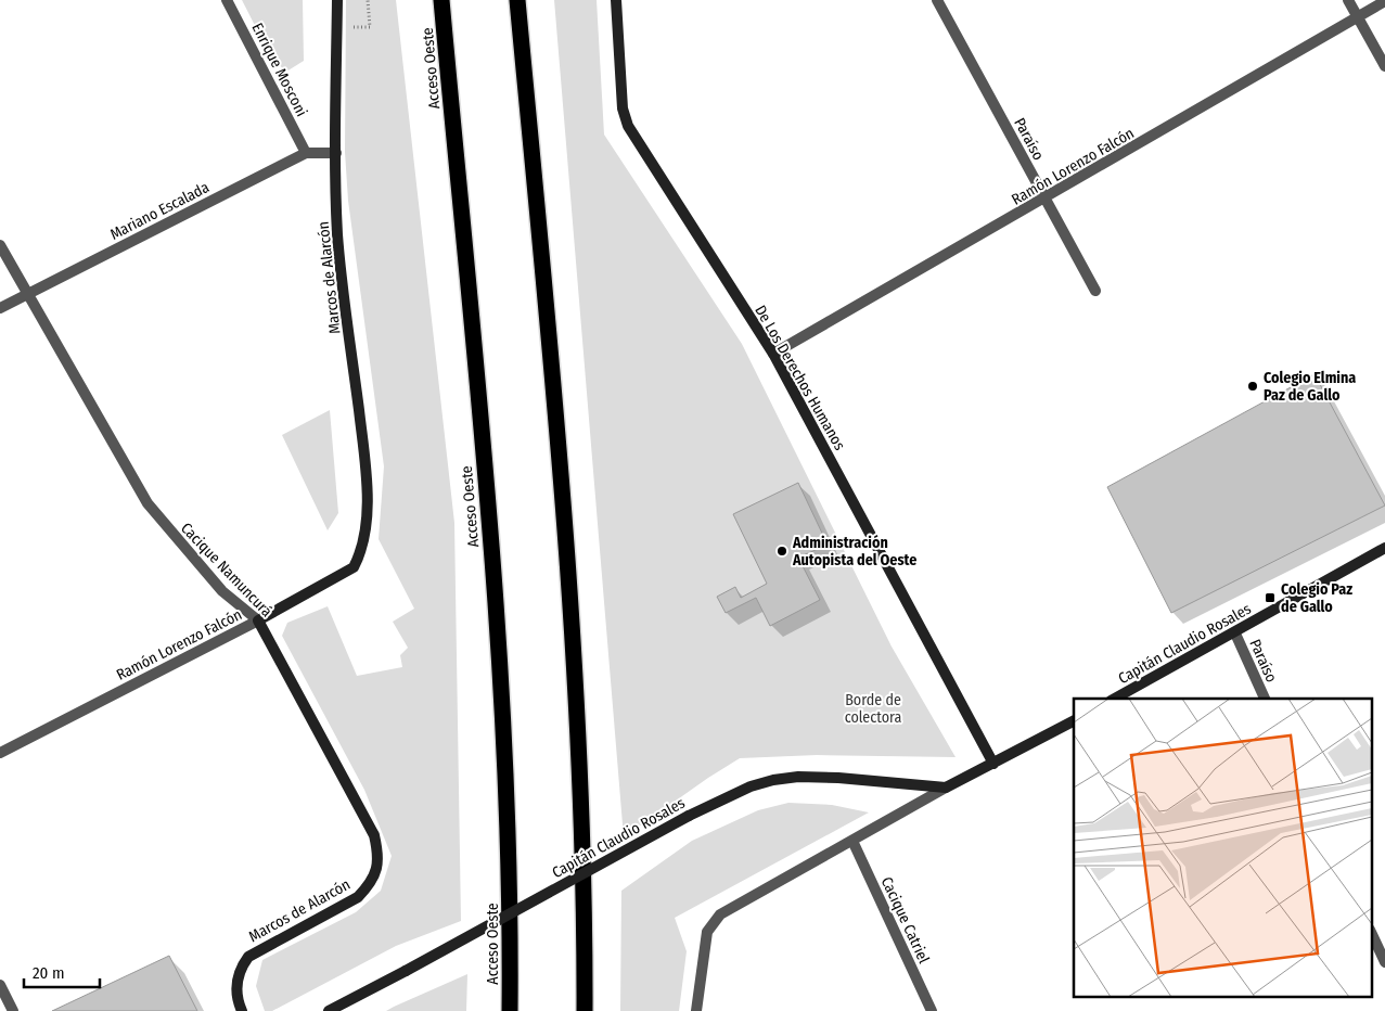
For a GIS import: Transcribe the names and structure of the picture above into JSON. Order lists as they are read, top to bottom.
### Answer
{
  "streets": {
    "highway": ["Acceso Oeste"],
    "street": [
      "Enrique Mosconi",
      "Paraíso",
      "Ramón Lorenzo Falcón",
      "Mariano Escalada",
      "Marcos de Alarcón",
      "De Los Derechos Humanos",
      "Cacique Namuncurá",
      "Capitán Claudio Rosales",
      "Cacique Catriel"
    ]
  },
  "crossings": [
    ["Enrique Mosconi", "Mariano Escalada"],
    ["Paraíso", "Ramón Lorenzo Falcón"],
    ["Paraíso", "Capitán Claudio Rosales"],
    ["Ramón Lorenzo Falcón", "Marcos de Alarcón"],
    ["Ramón Lorenzo Falcón", "De Los Derechos Humanos"],
    ["Ramón Lorenzo Falcón", "Cacique Namuncurá"],
    ["Mariano Escalada", "Marcos de Alarcón"],
    ["Mariano Escalada", "Cacique Namuncurá"],
    ["Marcos de Alarcón", "Cacique Namuncurá"]
  ],
  "parks": ["Borde de colectora"],
  "places": {
    "other": ["Colegio Elmina Paz de Gallo", "Administración Autopista del Oeste"],
    "transit": ["Colegio Paz de Gallo"]
  },
  "scale_bar": "20 m"
}
